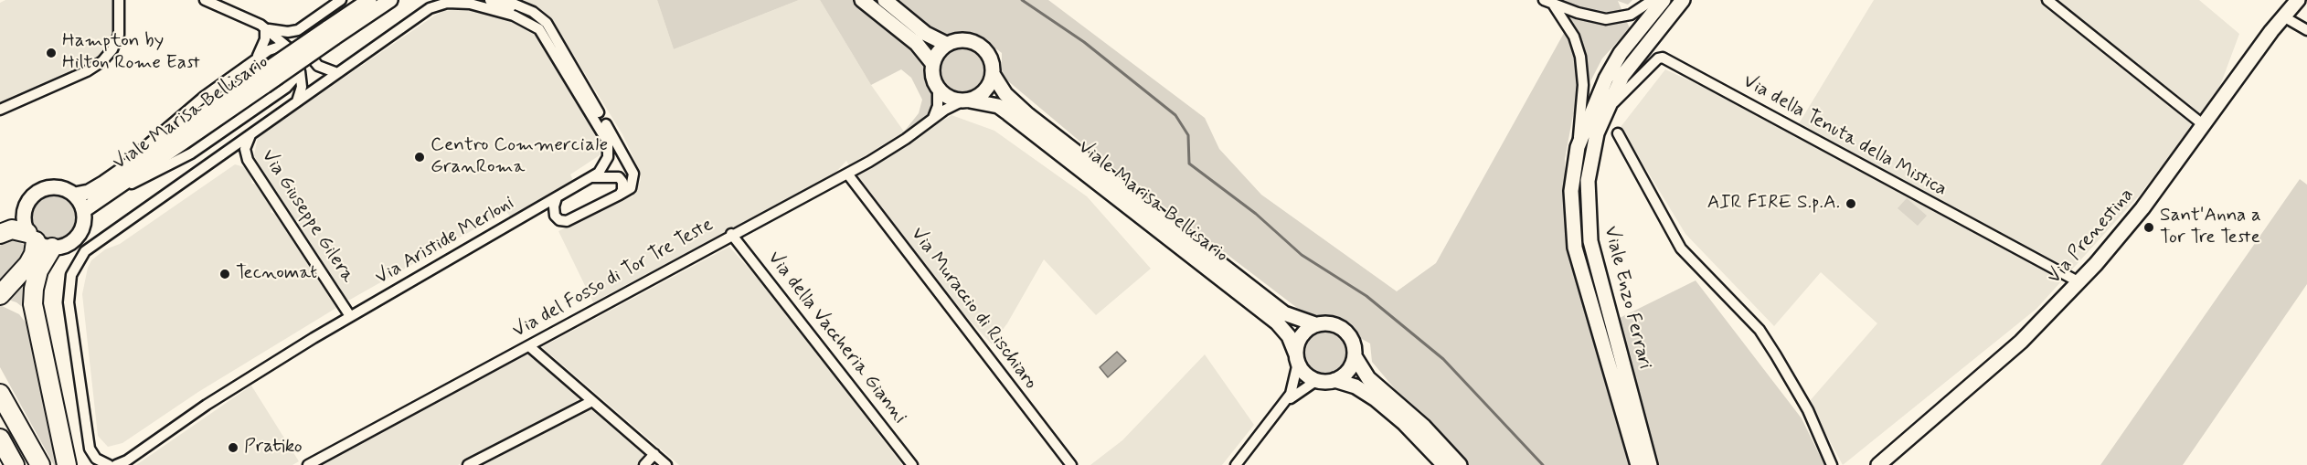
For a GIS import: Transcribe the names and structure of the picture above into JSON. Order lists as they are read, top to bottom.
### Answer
{
  "streets": {
    "main road": ["Viale Marisa Bellisario", "Via Prenestina", "Viale Enzo Ferrari"],
    "street": [
      "Via della Tenuta della Mistica",
      "Via Giuseppe Gilera",
      "Via Aristide Merloni",
      "Via del Fosso di Tor Tre Teste",
      "Via Muraccio di Rischiaro",
      "Via della Vaccheria Gianni"
    ]
  },
  "crossings": [
    ["Viale Marisa Bellisario", "Via del Fosso di Tor Tre Teste"],
    ["Via della Tenuta della Mistica", "Via Prenestina"],
    ["Via della Tenuta della Mistica", "Viale Enzo Ferrari"],
    ["Via Giuseppe Gilera", "Via Aristide Merloni"],
    ["Via del Fosso di Tor Tre Teste", "Via Muraccio di Rischiaro"],
    ["Via del Fosso di Tor Tre Teste", "Via della Vaccheria Gianni"]
  ],
  "places": [
    "Hampton by Hilton Rome East",
    "Centro Commerciale GranRoma",
    "AIR FIRE S.p.A.",
    "Sant'Anna a Tor Tre Teste",
    "Tecnomat",
    "Pratiko"
  ]
}
